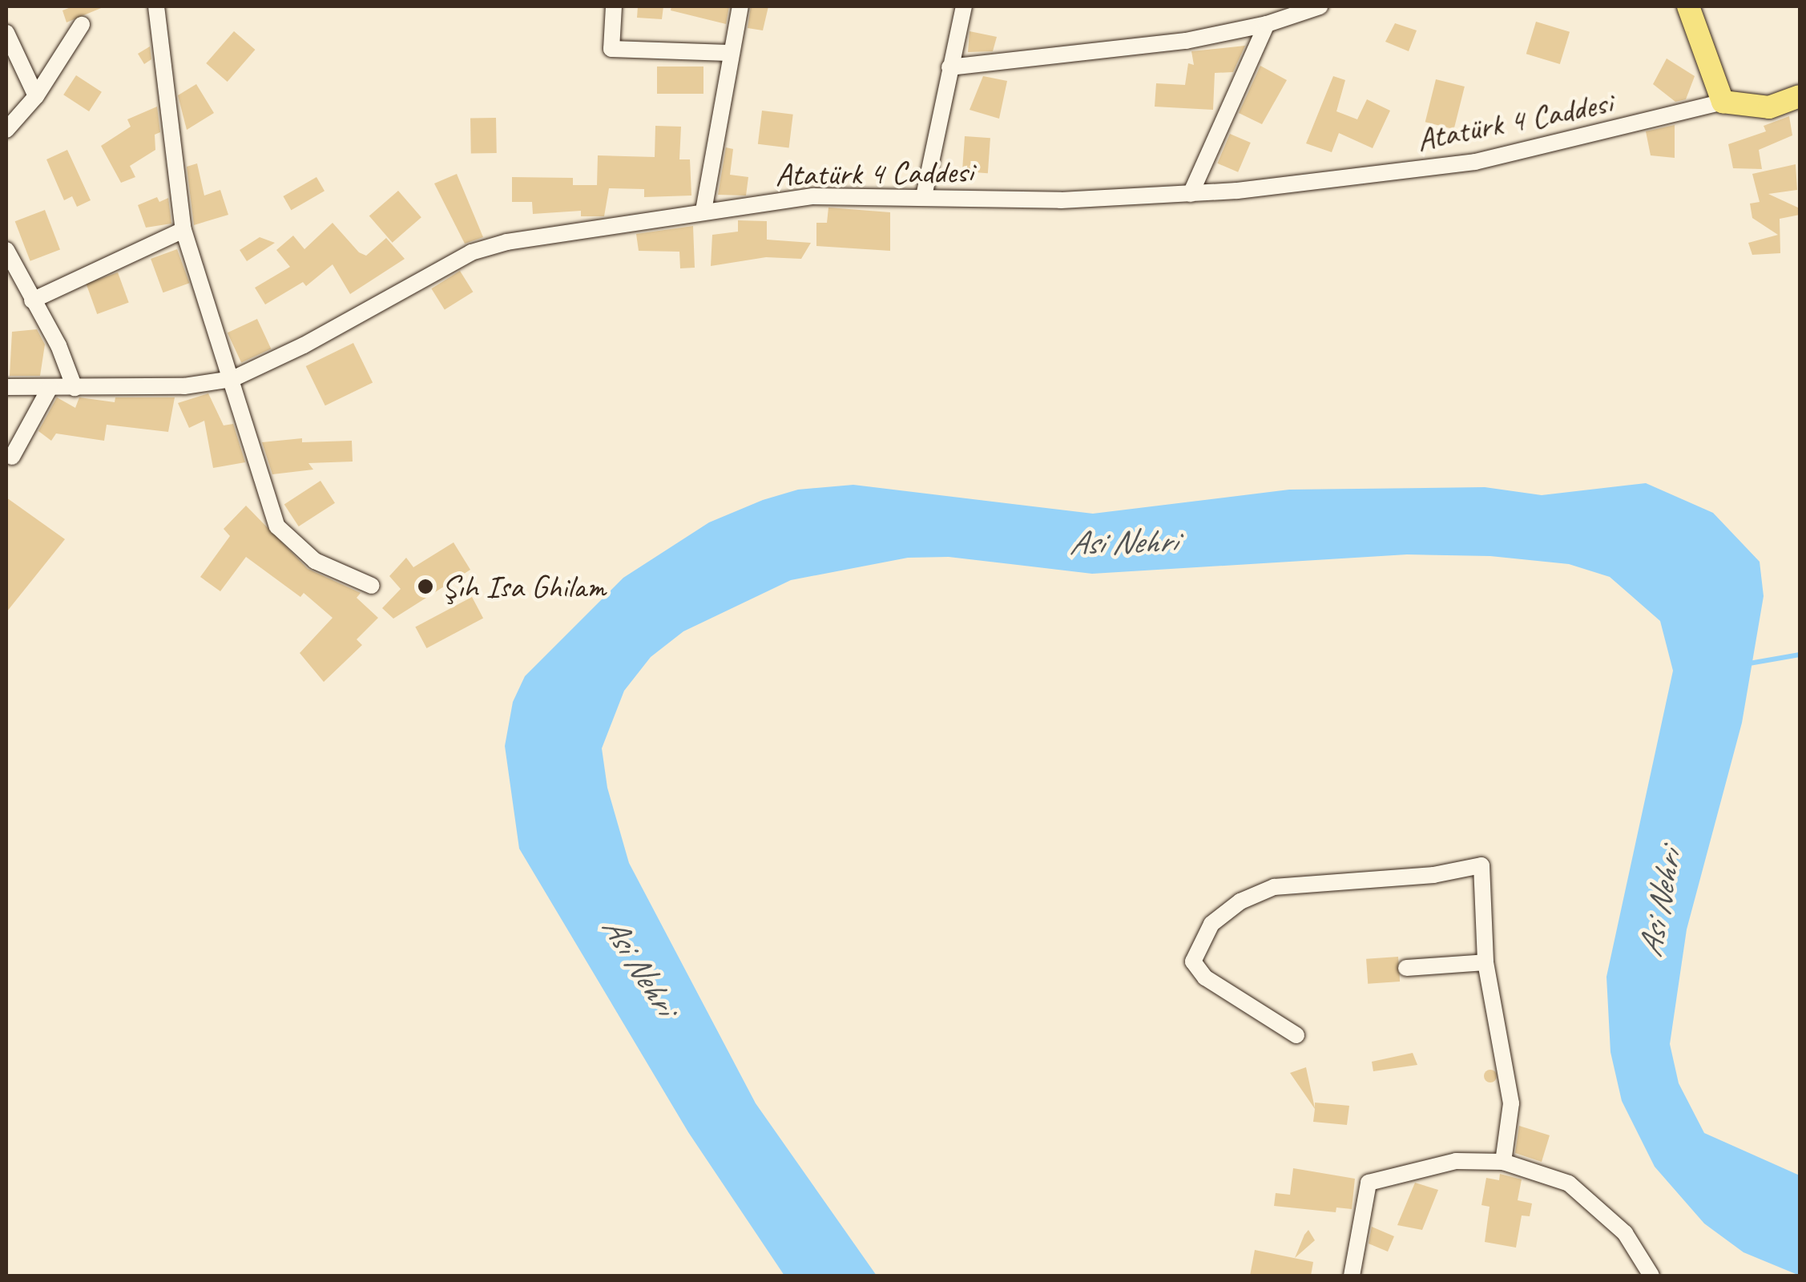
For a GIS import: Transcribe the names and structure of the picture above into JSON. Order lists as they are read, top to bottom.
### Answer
{
  "streets": {
    "street": ["Atatürk 4 Caddesi"]
  },
  "water": ["Asi Nehri"],
  "places": ["Şıh Isa Ghilam"]
}
